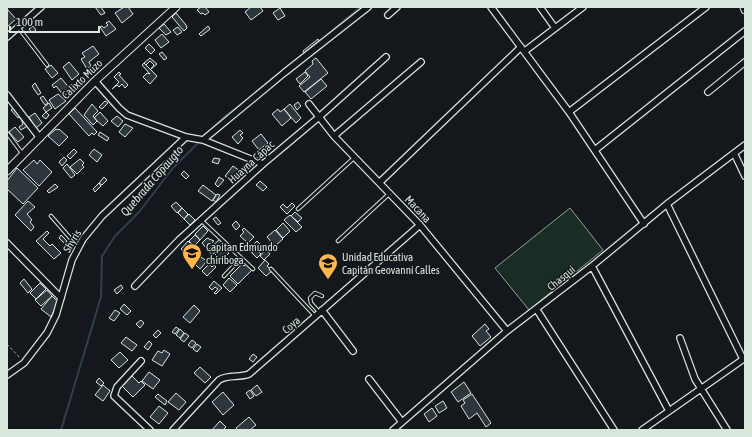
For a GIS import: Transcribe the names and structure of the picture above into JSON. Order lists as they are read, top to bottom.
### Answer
{
  "streets": {
    "street": [
      "Calixto Muzo",
      "Huayna Cápac",
      "Macana",
      "Shyris",
      "Chasqui",
      "Coya"
    ]
  },
  "crossings": [
    ["Huayna Cápac", "Macana"],
    ["Macana", "Chasqui"],
    ["Macana", "Coya"]
  ],
  "water": ["Quebrada Copaugto"],
  "places": {
    "school or university": ["Capitan Edmundo chiriboga", "Unidad Educativa Capitán Geovanni Calles"]
  },
  "scale_bar": "100 m"
}
